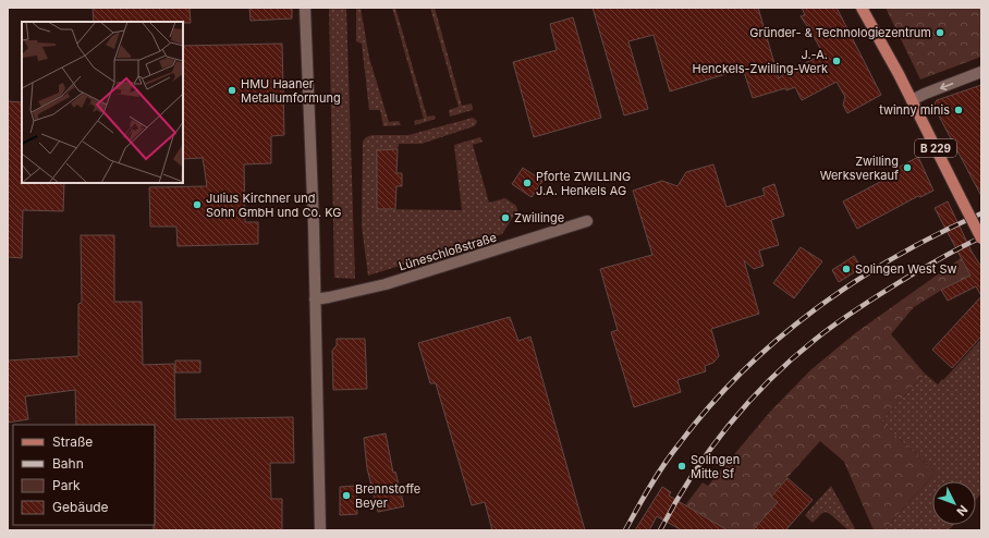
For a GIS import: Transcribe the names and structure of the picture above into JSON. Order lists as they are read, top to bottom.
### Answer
{
  "streets": {
    "main road": ["B 229"],
    "street": ["Lüneschloßstraße"]
  },
  "places": [
    "Gründer- & Technologiezentrum",
    "J.-A. Henckels-Zwilling-Werk",
    "HMU Haaner Metallumformung",
    "twinny minis",
    "Zwilling Werksverkauf",
    "Pforte ZWILLING J.A. Henkels AG",
    "Julius Kirchner und Sohn GmbH und Co. KG",
    "Zwillinge",
    "Solingen West Sw",
    "Solingen Mitte Sf",
    "Brennstoffe Beyer"
  ],
  "legend": [
    "Straße",
    "Bahn",
    "Park",
    "Gebäude"
  ],
  "north": "bottom right"
}
